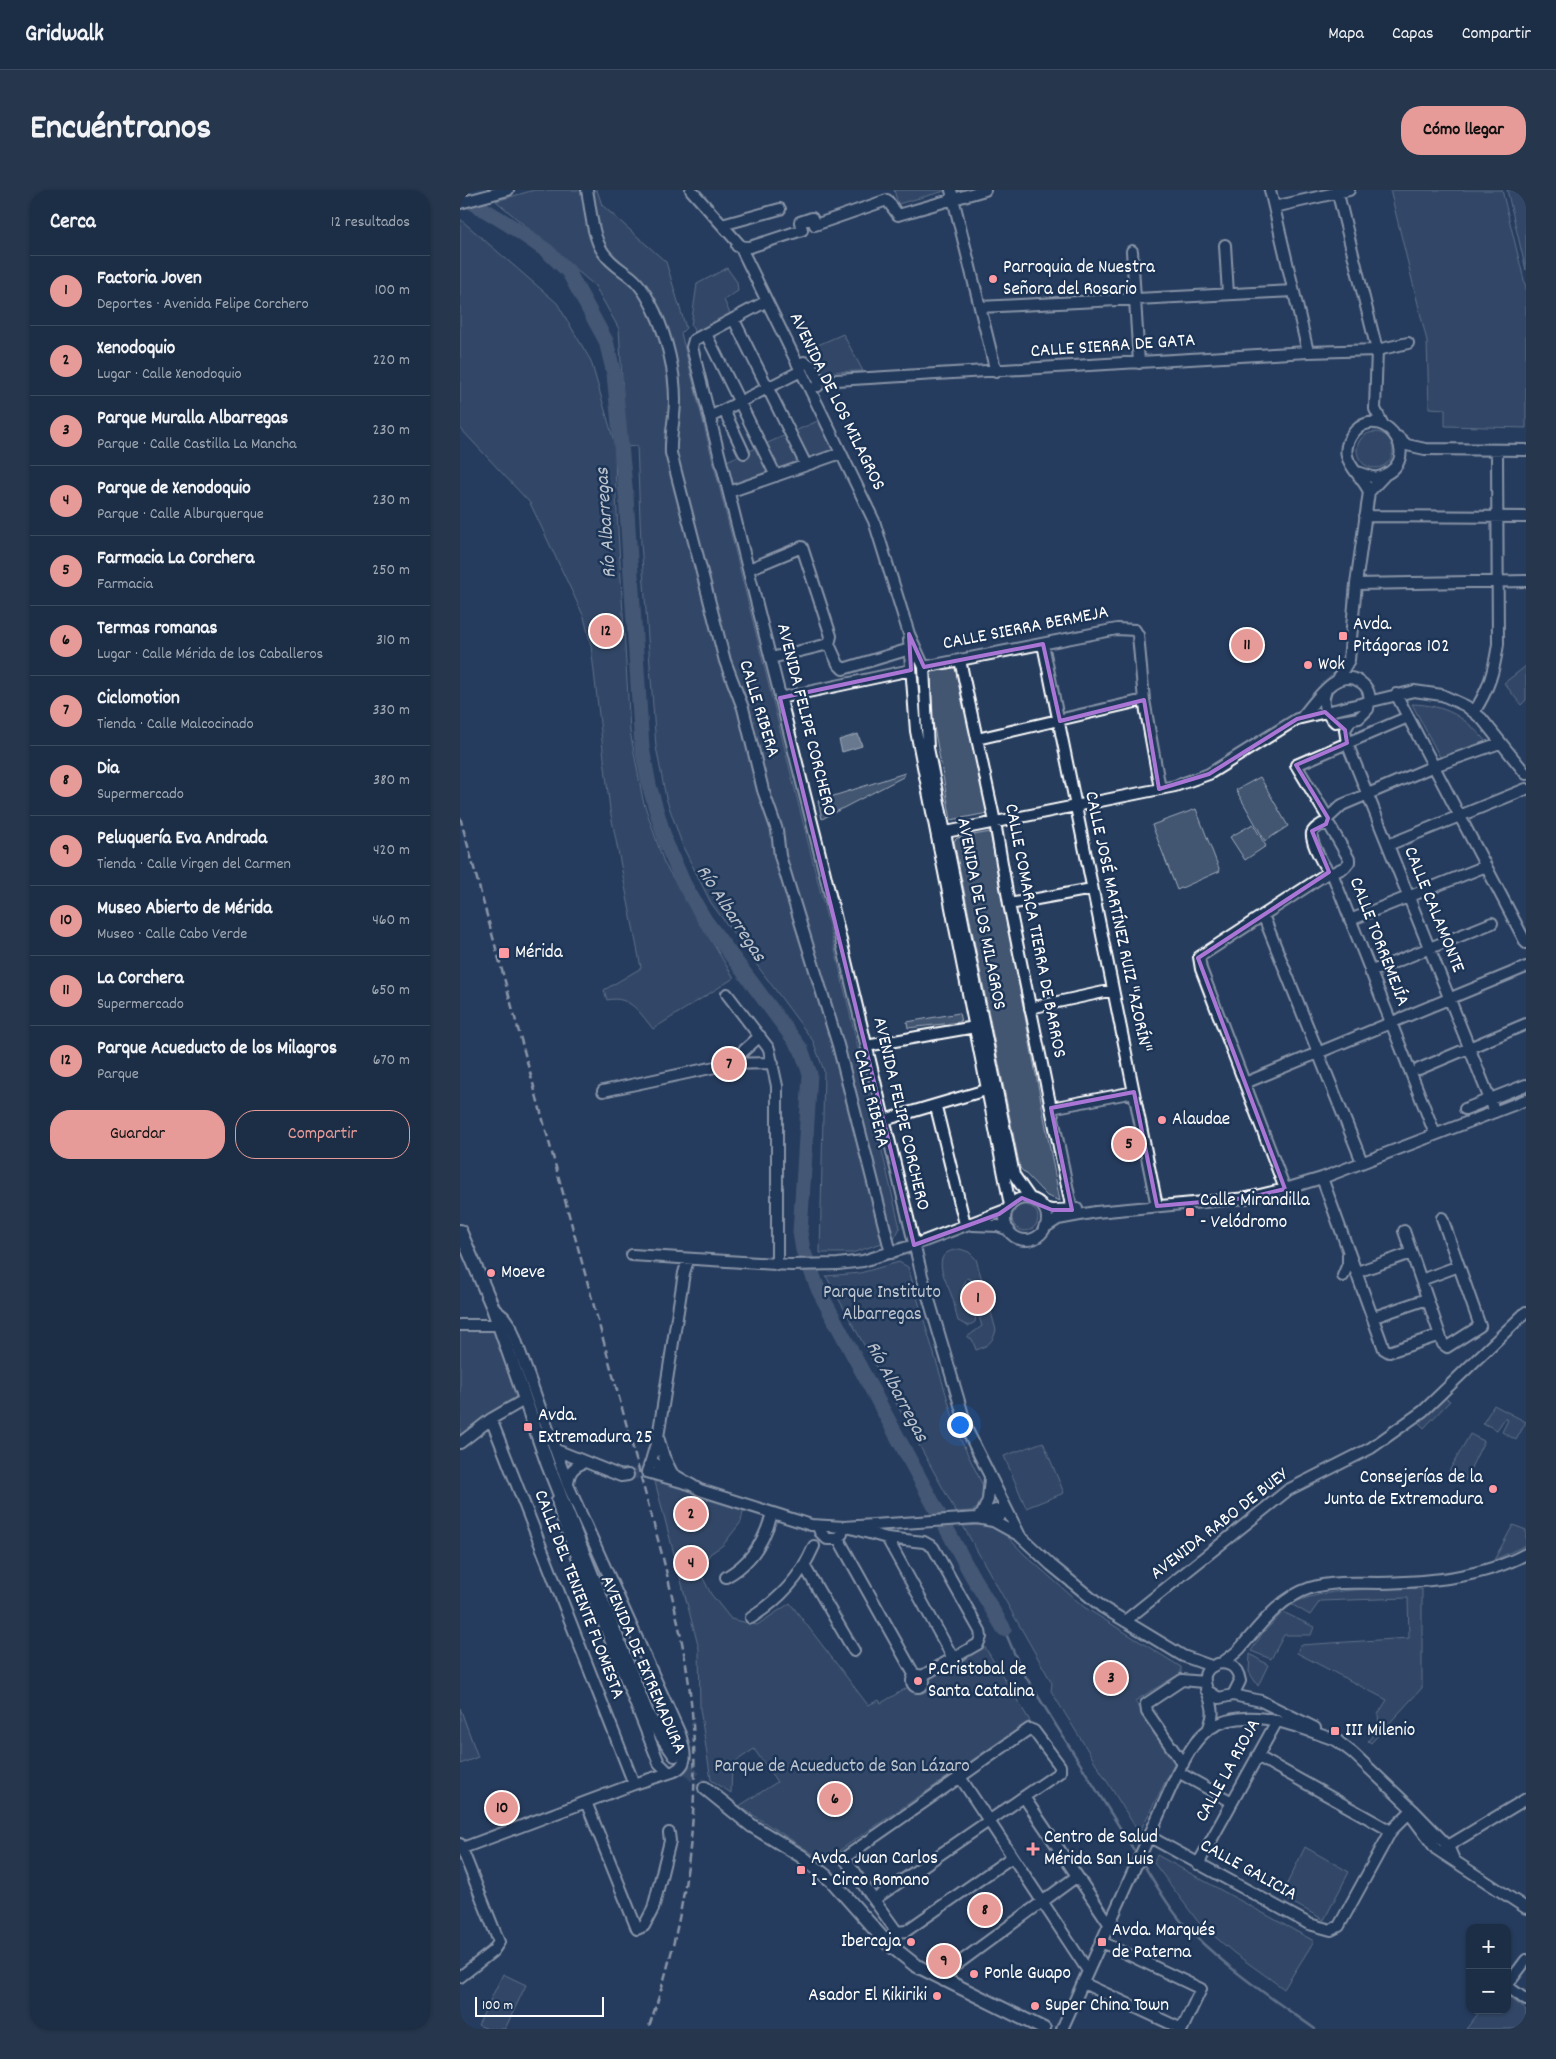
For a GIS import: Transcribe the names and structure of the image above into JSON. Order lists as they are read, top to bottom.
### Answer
{
  "streets": {
    "main road": ["AVENIDA DE EXTREMADURA"],
    "street": [
      "CALLE SIERRA DE GATA",
      "AVENIDA DE LOS MILAGROS",
      "CALLE SIERRA BERMEJA",
      "CALLE RIBERA",
      "AVENIDA FELIPE CORCHERO",
      "CALLE CALAMONTE",
      "CALLE JOSÉ MARTÍNEZ RUIZ \"AZORÍN\"",
      "CALLE COMARCA TIERRA DE BARROS",
      "CALLE TORREMEJÍA",
      "AVENIDA RABO DE BUEY",
      "CALLE DEL TENIENTE FLOMESTA",
      "CALLE LA RIOJA",
      "CALLE GALICIA"
    ]
  },
  "crossings": [
    ["AVENIDA DE LOS MILAGROS", "CALLE SIERRA BERMEJA"],
    ["CALLE SIERRA BERMEJA", "CALLE JOSÉ MARTÍNEZ RUIZ \"AZORÍN\""],
    ["CALLE SIERRA BERMEJA", "CALLE COMARCA TIERRA DE BARROS"],
    ["AVENIDA FELIPE CORCHERO", "AVENIDA RABO DE BUEY"],
    ["CALLE LA RIOJA", "CALLE GALICIA"]
  ],
  "water": ["Río Albarregas"],
  "parks": ["Parque Instituto Albarregas", "Parque de Acueducto de San Lázaro"],
  "places": {
    "other": [
      "Parroquia de Nuestra Señora del Rosario",
      "Wok",
      "Alaudae",
      "Moeve",
      "Consejerías de la Junta de Extremadura",
      "P.Cristobal de Santa Catalina",
      "Ibercaja",
      "Ponle Guapo",
      "Asador El Kikiriki",
      "Super China Town"
    ],
    "transit": [
      "Avda. Pitágoras 102",
      "Mérida",
      "Calle Mirandilla - Velódromo",
      "Avda. Extremadura 25",
      "III Milenio",
      "Avda. Juan Carlos I - Circo Romano",
      "Avda. Marqués de Paterna"
    ],
    "health": ["Centro de Salud Mérida San Luis"]
  },
  "scale_bar": "100 m",
  "page": {
    "header": "Gridwalk",
    "nav": ["Mapa", "Capas", "Compartir"],
    "title": "Encuéntranos",
    "buttons": [
      "Cómo llegar",
      ["Guardar", "Compartir"]
    ],
    "heading": ["Cerca", "12 resultados"],
    "list": [
      {
        "mark": "1",
        "name": "Factoria Joven",
        "note": "Deportes · Avenida Felipe Corchero",
        "value": "100 m"
      },
      {
        "mark": "2",
        "name": "Xenodoquio",
        "note": "Lugar · Calle Xenodoquio",
        "value": "220 m"
      },
      {
        "mark": "3",
        "name": "Parque Muralla Albarregas",
        "note": "Parque · Calle Castilla La Mancha",
        "value": "230 m"
      },
      {
        "mark": "4",
        "name": "Parque de Xenodoquio",
        "note": "Parque · Calle Alburquerque",
        "value": "230 m"
      },
      {
        "mark": "5",
        "name": "Farmacia La Corchera",
        "note": "Farmacia",
        "value": "250 m"
      },
      {
        "mark": "6",
        "name": "Termas romanas",
        "note": "Lugar · Calle Mérida de los Caballeros",
        "value": "310 m"
      },
      {
        "mark": "7",
        "name": "Ciclomotion",
        "note": "Tienda · Calle Malcocinado",
        "value": "330 m"
      },
      {
        "mark": "8",
        "name": "Dia",
        "note": "Supermercado",
        "value": "380 m"
      },
      {
        "mark": "9",
        "name": "Peluquería Eva Andrada",
        "note": "Tienda · Calle Virgen del Carmen",
        "value": "420 m"
      },
      {
        "mark": "10",
        "name": "Museo Abierto de Mérida",
        "note": "Museo · Calle Cabo Verde",
        "value": "460 m"
      },
      {
        "mark": "11",
        "name": "La Corchera",
        "note": "Supermercado",
        "value": "650 m"
      },
      {
        "mark": "12",
        "name": "Parque Acueducto de los Milagros",
        "note": "Parque",
        "value": "670 m"
      }
    ],
    "pins": [
      "12",
      "11",
      "7",
      "5",
      "1",
      "2",
      "4",
      "3",
      "6",
      "10",
      "8",
      "9"
    ],
    "map_buttons": ["+", "−"],
    "scale": "100 m"
  }
}
